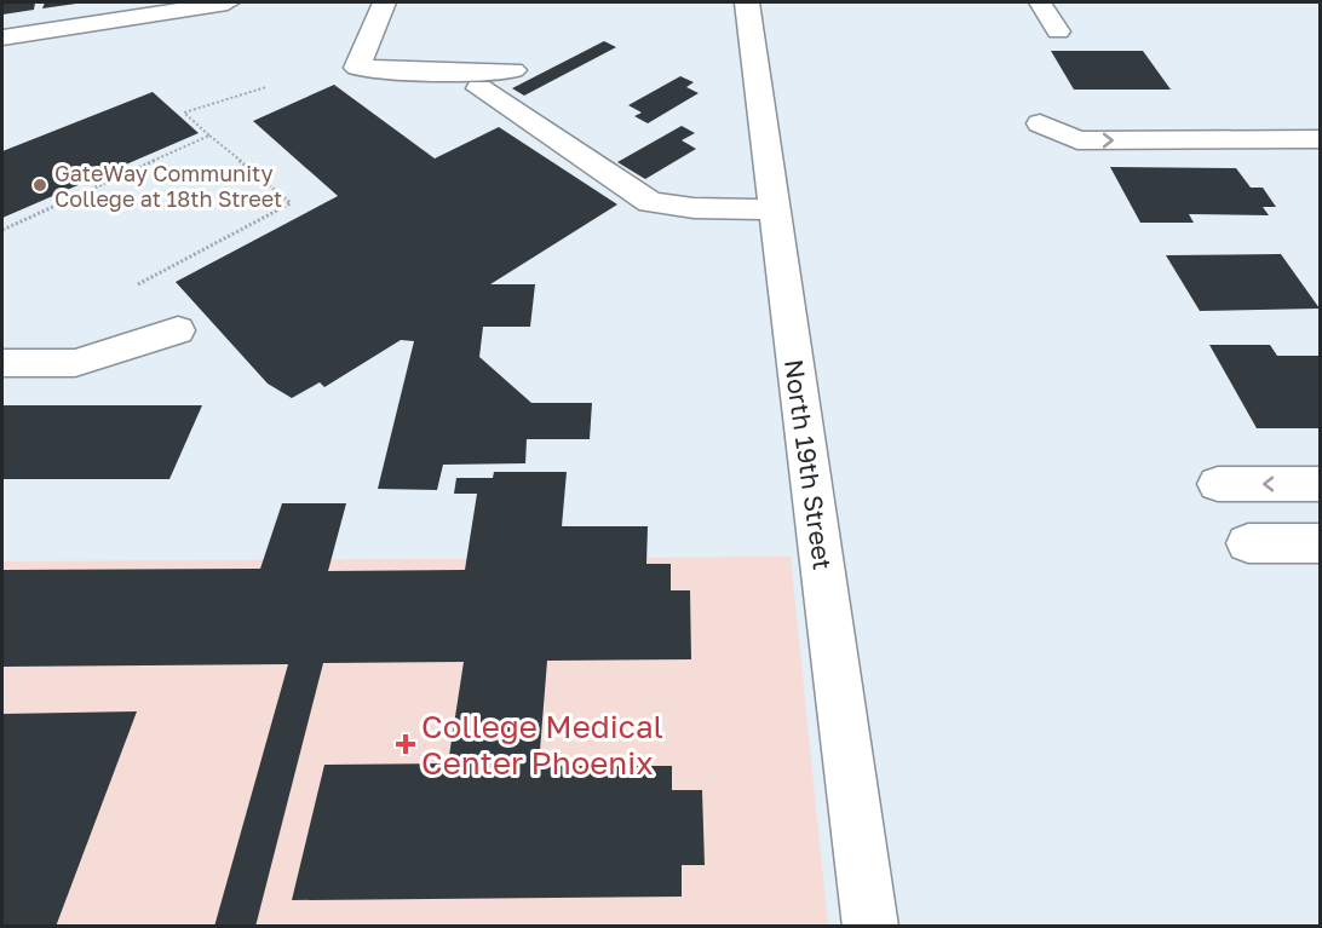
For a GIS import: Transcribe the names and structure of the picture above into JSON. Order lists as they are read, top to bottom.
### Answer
{
  "streets": {
    "street": ["North 19th Street"]
  },
  "places": {
    "other": ["GateWay Community College at 18th Street"],
    "health": ["College Medical Center Phoenix"]
  }
}
